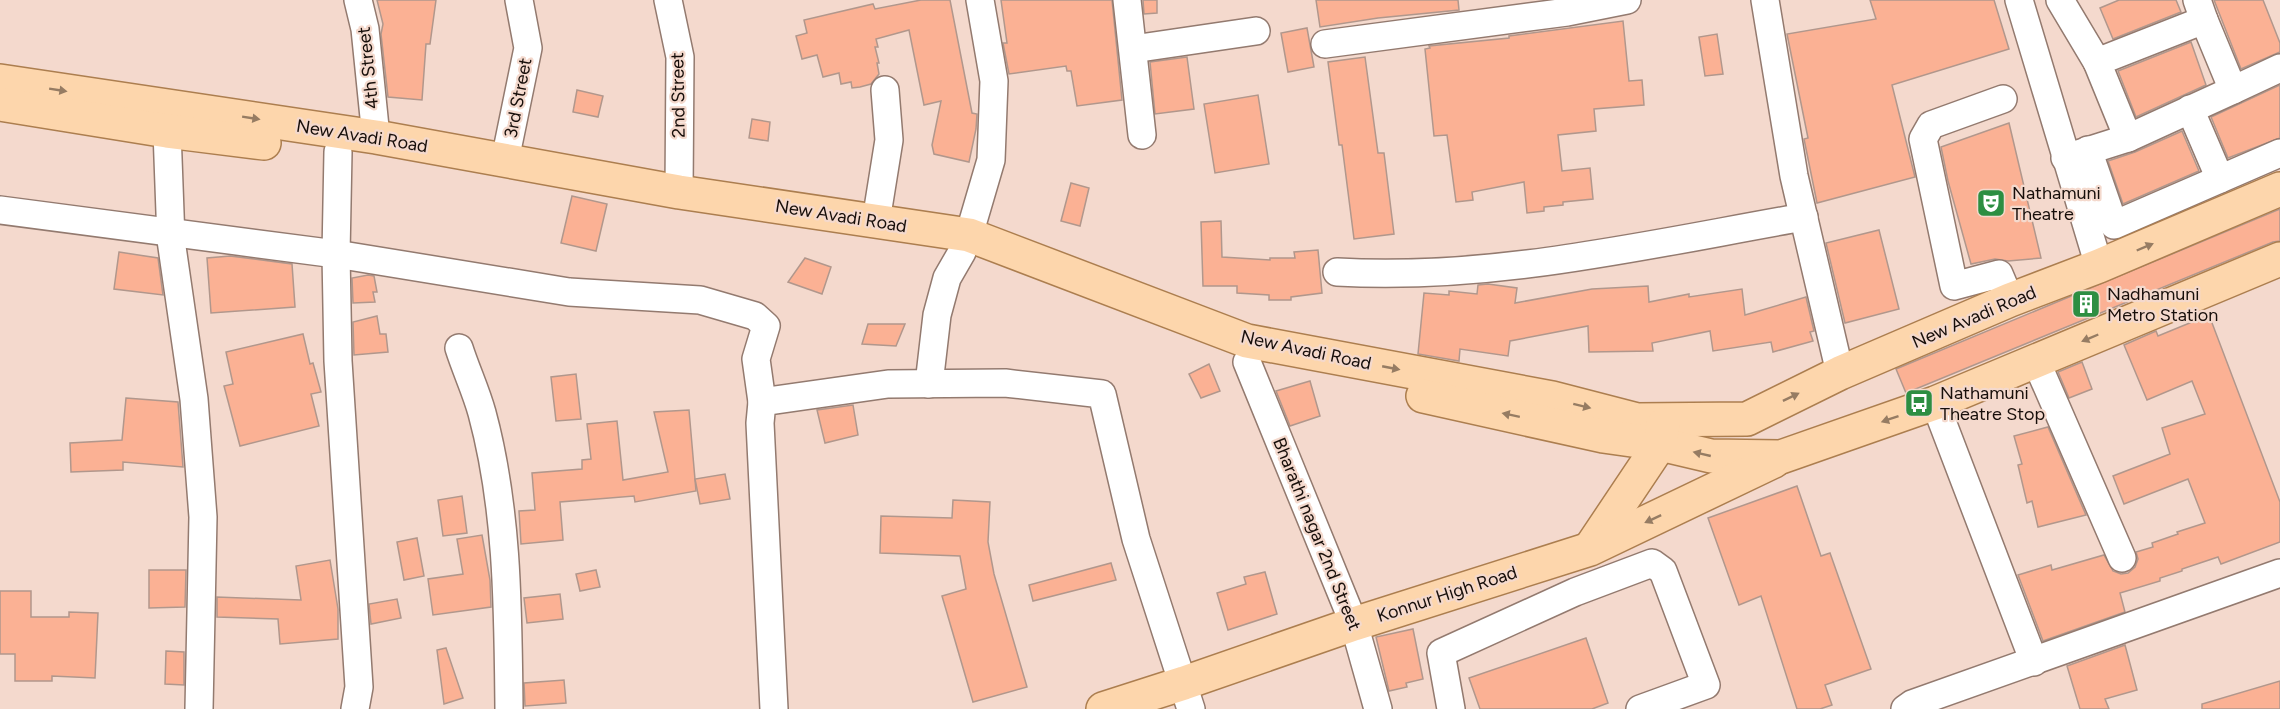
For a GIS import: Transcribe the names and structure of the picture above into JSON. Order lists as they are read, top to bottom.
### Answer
{
  "streets": {
    "main road": ["New Avadi Road", "Konnur High Road"],
    "street": [
      "4th Street",
      "2nd Street",
      "3rd Street",
      "Bharathi nagar 2nd Street"
    ]
  },
  "crossings": [
    ["4th Street", "New Avadi Road"],
    ["2nd Street", "New Avadi Road"],
    ["3rd Street", "New Avadi Road"],
    ["New Avadi Road", "Bharathi nagar 2nd Street"],
    ["New Avadi Road", "Konnur High Road"],
    ["Bharathi nagar 2nd Street", "Konnur High Road"]
  ],
  "places": {
    "theatre": ["Nathamuni Theatre"],
    "building": ["Nadhamuni Metro Station"],
    "bus stop": ["Nathamuni Theatre Stop"]
  }
}
